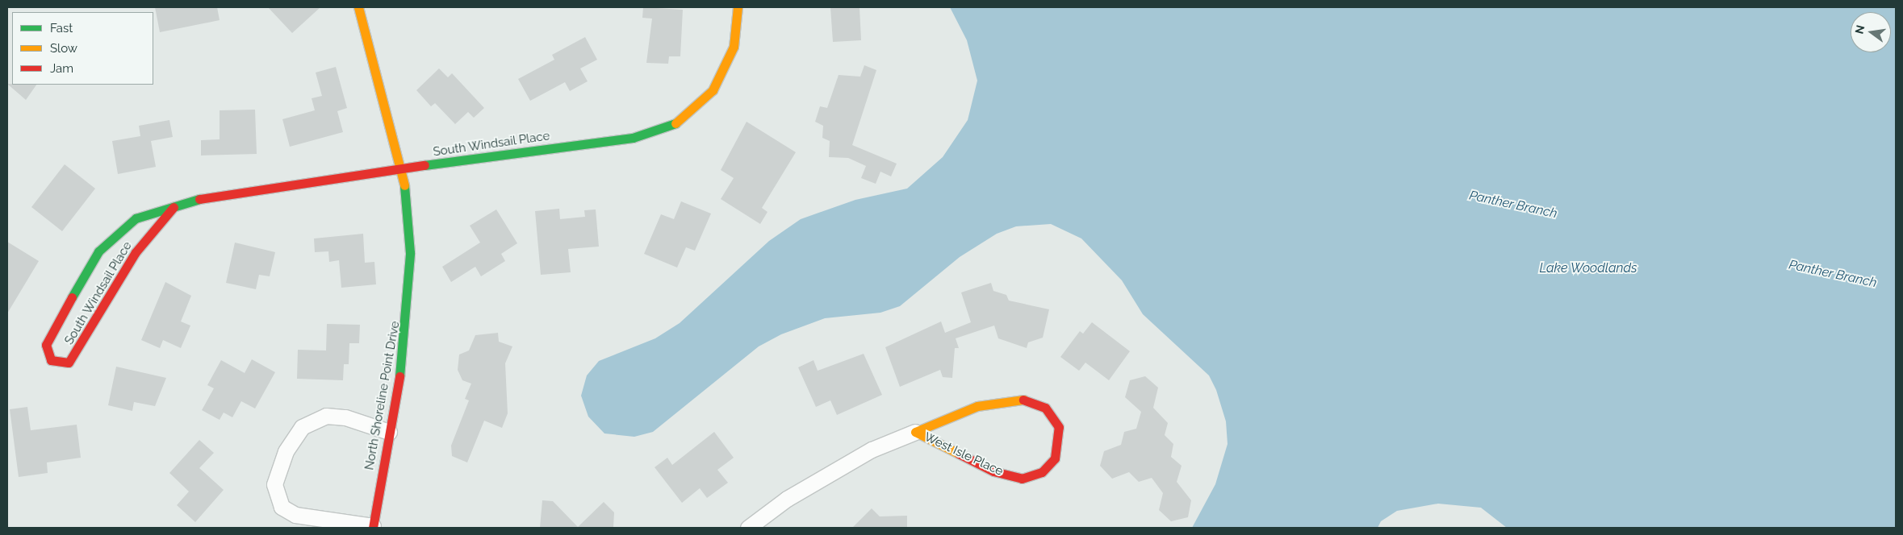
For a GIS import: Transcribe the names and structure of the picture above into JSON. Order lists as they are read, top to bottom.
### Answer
{
  "streets": {
    "street": ["South Windsail Place", "North Shoreline Point Drive", "West Isle Place"]
  },
  "crossings": [
    ["South Windsail Place", "North Shoreline Point Drive"]
  ],
  "water": ["Panther Branch", "Lake Woodlands"],
  "legend": ["Fast", "Slow", "Jam"],
  "north": "left"
}
